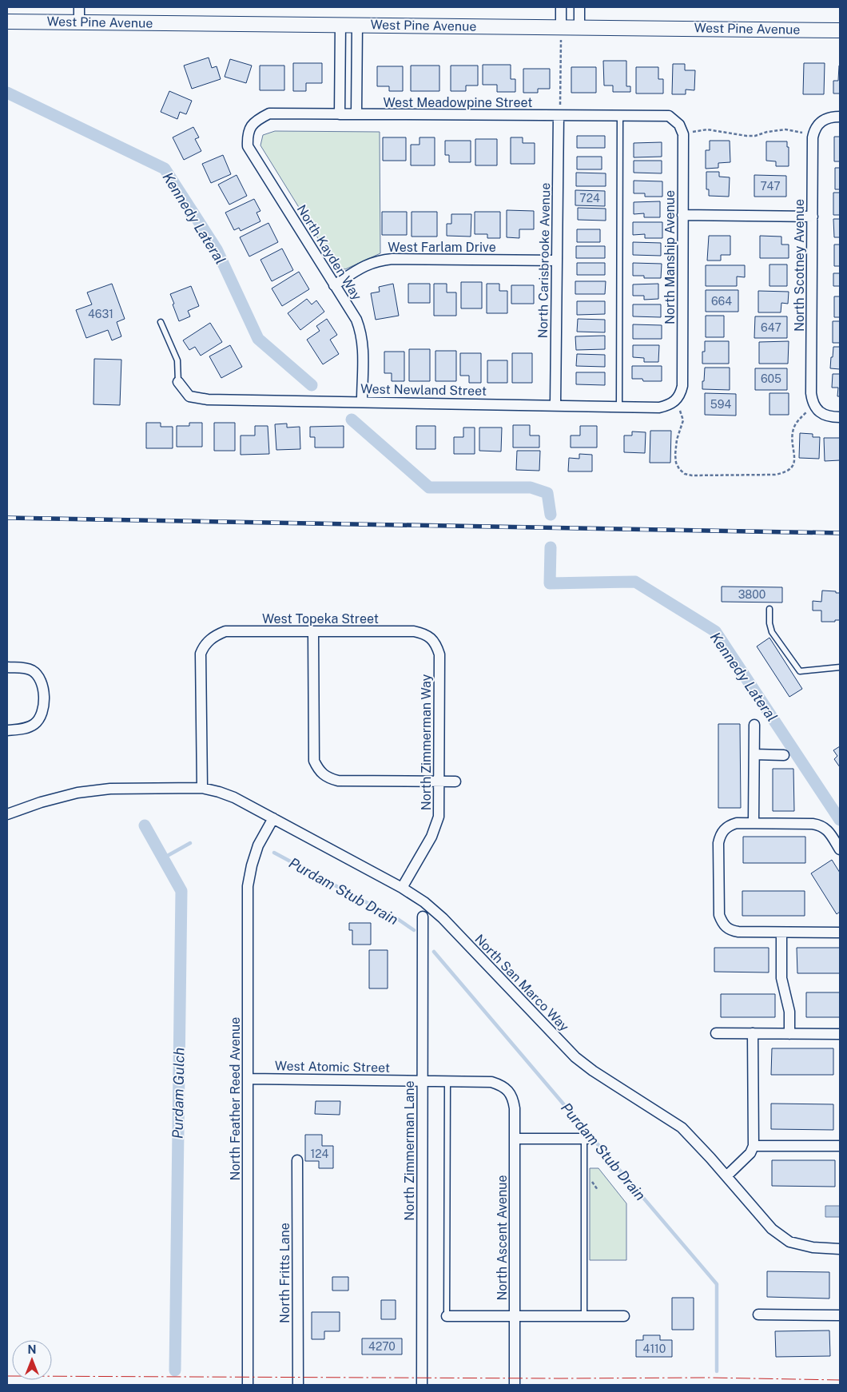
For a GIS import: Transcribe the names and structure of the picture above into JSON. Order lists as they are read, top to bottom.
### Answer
{
  "streets": {
    "street": [
      "West Pine Avenue",
      "West Meadowpine Street",
      "West Farlam Drive",
      "North Kayden Way",
      "North Manship Avenue",
      "North Carisbrooke Avenue",
      "North Scotney Avenue",
      "West Newland Street",
      "West Topeka Street",
      "North Zimmerman Way",
      "North San Marco Way",
      "West Atomic Street",
      "North Feather Reed Avenue",
      "North Zimmerman Lane",
      "North Ascent Avenue",
      "North Fritts Lane"
    ]
  },
  "crossings": [
    ["West Meadowpine Street", "North Kayden Way"],
    ["West Meadowpine Street", "North Manship Avenue"],
    ["West Meadowpine Street", "North Carisbrooke Avenue"],
    ["West Farlam Drive", "North Kayden Way"],
    ["West Farlam Drive", "North Carisbrooke Avenue"],
    ["North Kayden Way", "West Newland Street"],
    ["North Manship Avenue", "West Newland Street"],
    ["North Carisbrooke Avenue", "West Newland Street"],
    ["West Topeka Street", "North Zimmerman Way"],
    ["West Topeka Street", "North San Marco Way"],
    ["North Zimmerman Way", "North San Marco Way"],
    ["North San Marco Way", "North Feather Reed Avenue"],
    ["West Atomic Street", "North Feather Reed Avenue"],
    ["West Atomic Street", "North Zimmerman Lane"],
    ["West Atomic Street", "North Ascent Avenue"]
  ],
  "water": ["Kennedy Lateral", "Purdam Stub Drain", "Purdam Gulch"],
  "house_numbers": [
    "747",
    "724",
    "664",
    "4631",
    "647",
    "605",
    "594",
    "3800",
    "124",
    "4270",
    "4110"
  ],
  "north": "top"
}
